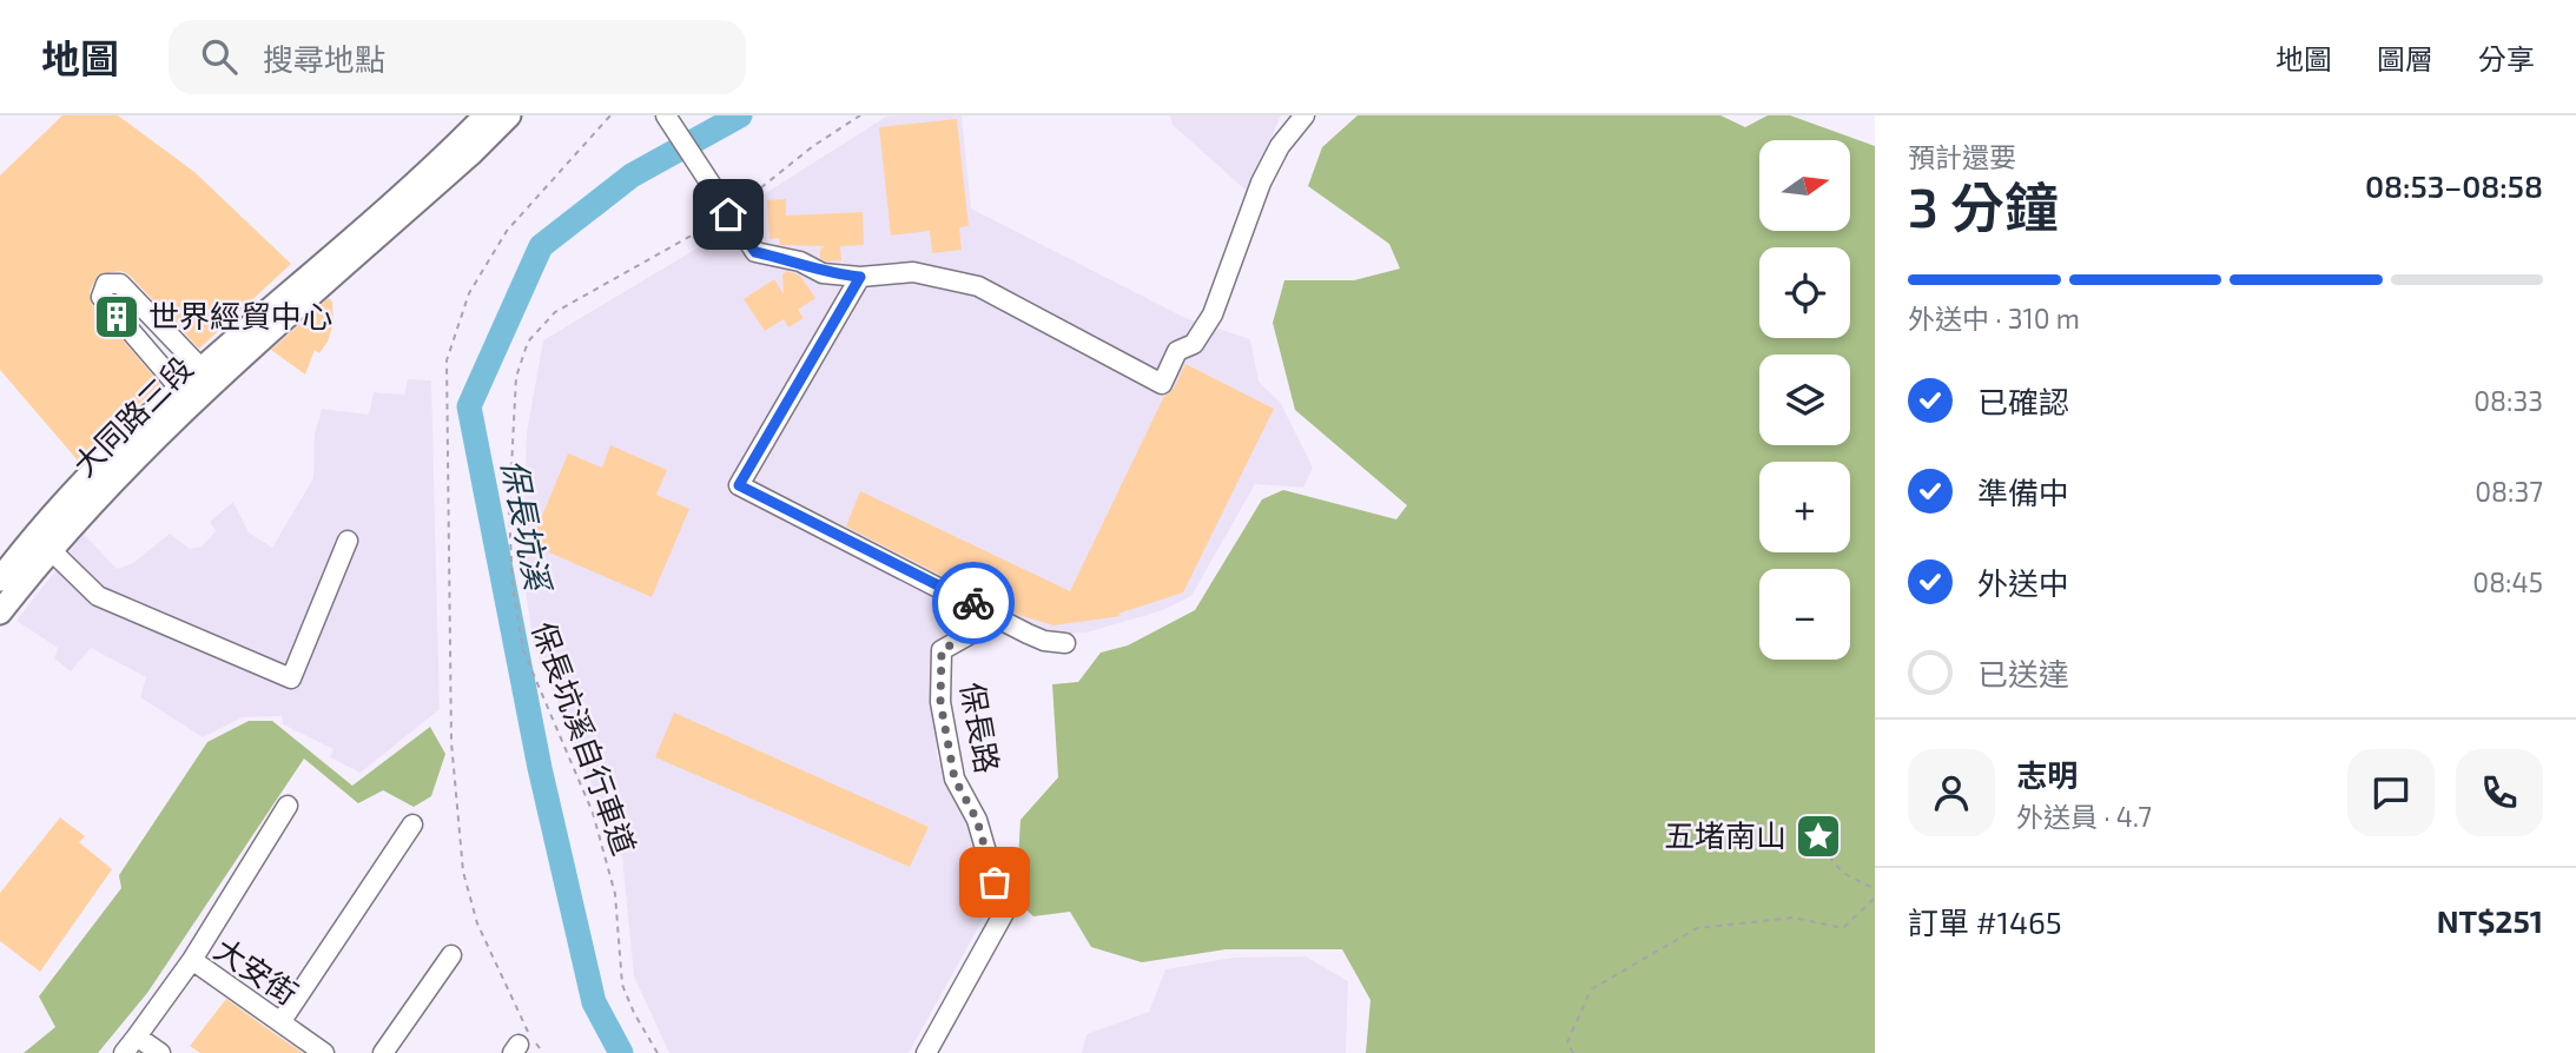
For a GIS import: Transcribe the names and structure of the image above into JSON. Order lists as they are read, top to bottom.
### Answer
{
  "streets": {
    "main road": ["大同路三段"],
    "street": ["保長路", "大安街"],
    "path": ["保長坑溪自行車道"]
  },
  "water": ["保長坑溪"],
  "places": {
    "building": ["世界經貿中心"],
    "place": ["五堵南山"]
  },
  "north": "right",
  "page": {
    "header": "地圖",
    "search": "搜尋地點",
    "nav": ["地圖", "圖層", "分享"],
    "heading": ["3 分鐘", "預計還要", "08:53–08:58"],
    "panel": [
      "志明",
      "外送員 · 4.7",
      "訂單 #1465",
      "NT$251"
    ],
    "map_buttons": ["+", "−"],
    "bar": "外送中 · 310 m",
    "list": [
      ["已確認", "08:33"],
      ["準備中", "08:37"],
      ["外送中", "08:45"],
      "已送達"
    ]
  }
}
